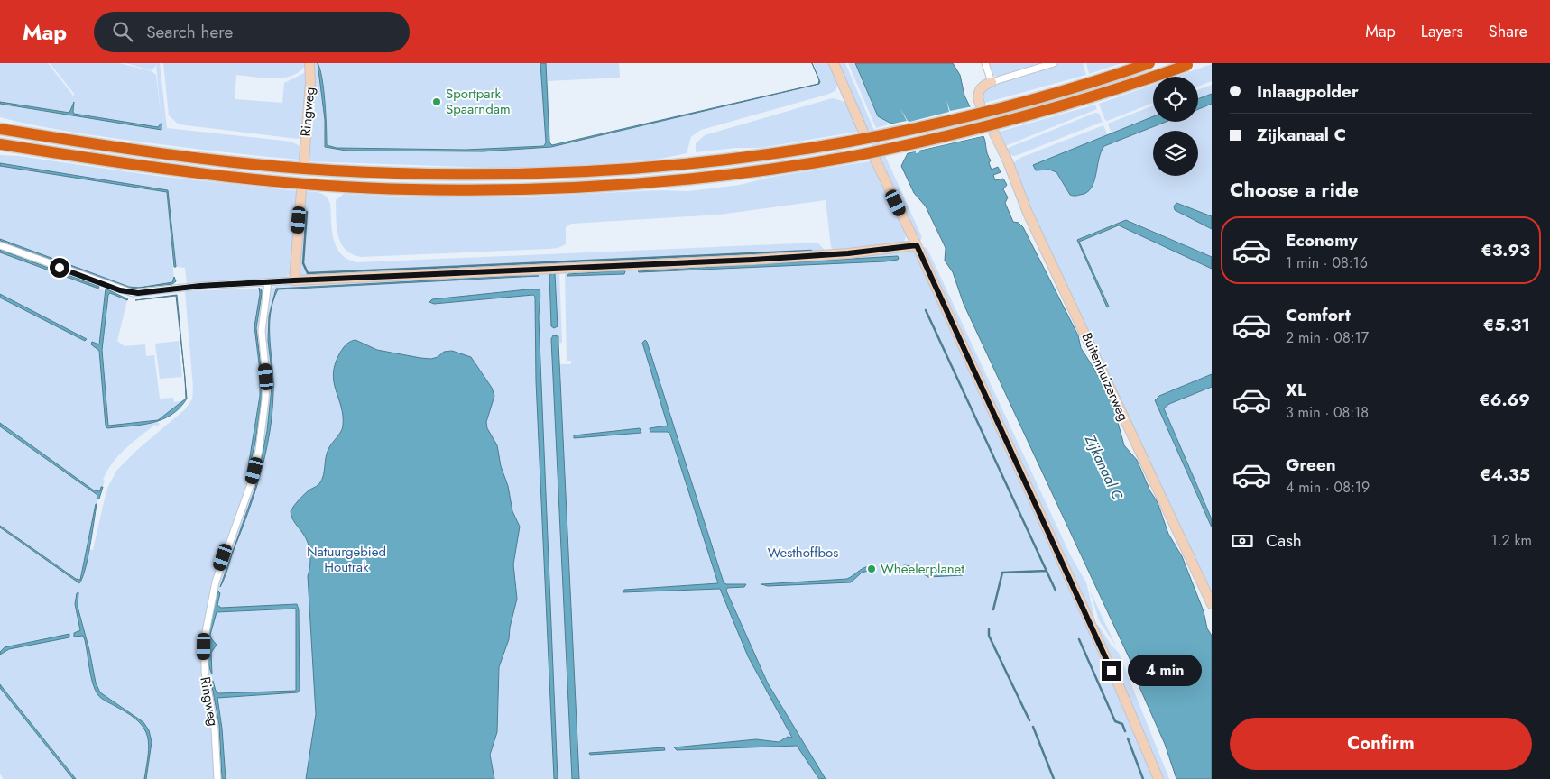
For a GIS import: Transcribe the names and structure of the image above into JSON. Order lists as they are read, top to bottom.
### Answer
{
  "streets": {
    "street": ["Ringweg", "Buitenhuizerweg"]
  },
  "water": ["Zijkanaal C"],
  "parks": ["Natuurgebied Houtrak", "Westhoffbos"],
  "places": ["Sportpark Spaarndam", "Wheelerplanet"],
  "page": {
    "header": "Map",
    "search": "Search here",
    "nav": ["Map", "Layers", "Share"],
    "banner": ["Inlaagpolder", "Zijkanaal C"],
    "heading": "Choose a ride",
    "list": [
      {
        "name": "Economy",
        "note": "1 min · 08:16",
        "value": "€3.93"
      },
      {
        "name": "Comfort",
        "note": "2 min · 08:17",
        "value": "€5.31"
      },
      {
        "name": "XL",
        "note": "3 min · 08:18",
        "value": "€6.69"
      },
      {
        "name": "Green",
        "note": "4 min · 08:19",
        "value": "€4.35"
      }
    ],
    "pay": ["Cash", "1.2 km"],
    "bubble": "4 min",
    "buttons": "Confirm"
  }
}
